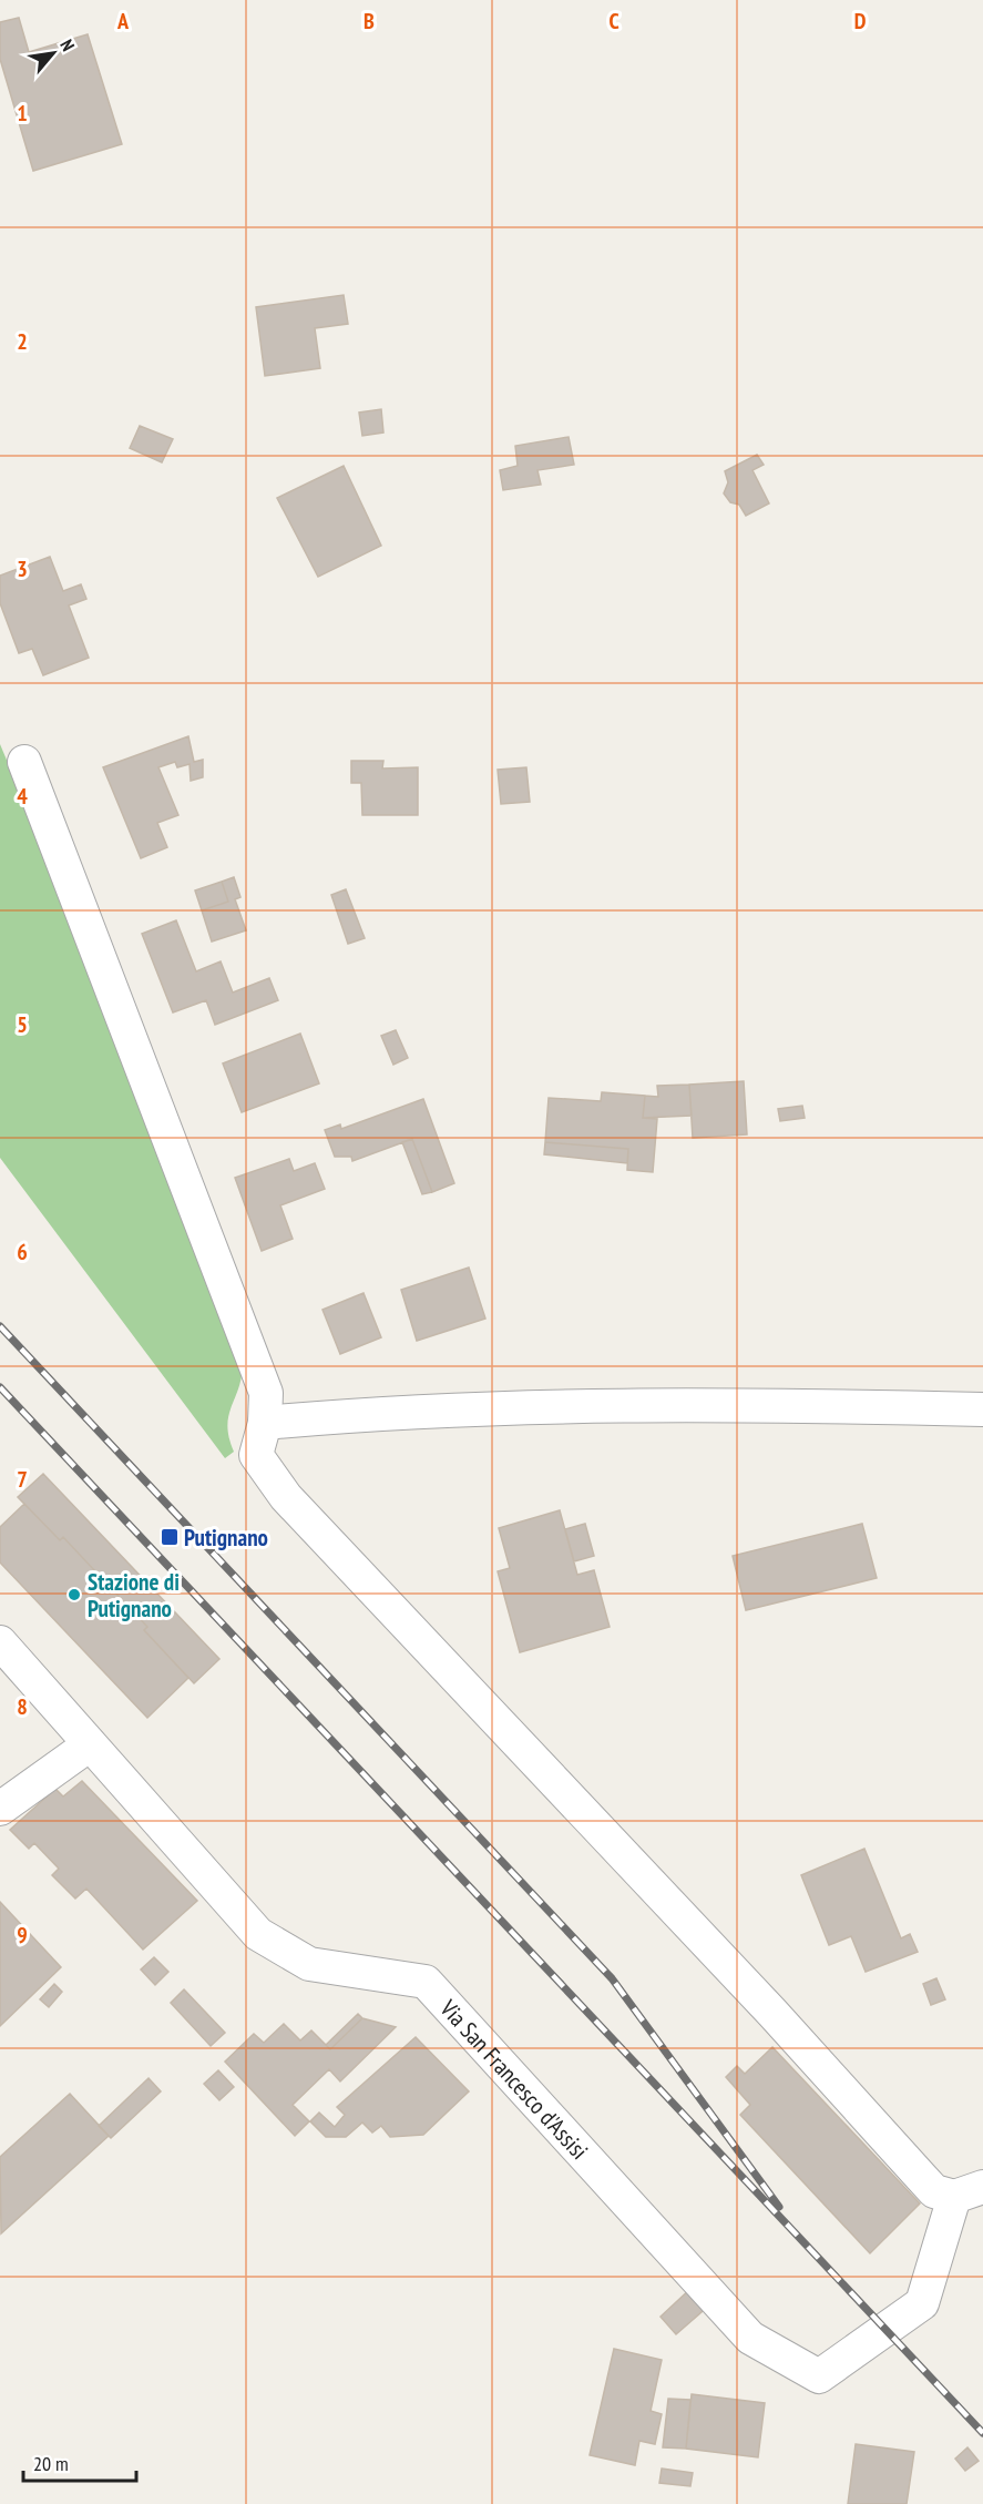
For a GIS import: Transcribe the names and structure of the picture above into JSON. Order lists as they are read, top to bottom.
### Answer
{
  "streets": {
    "street": ["Via San Francesco d'Assisi"]
  },
  "places": {
    "transit": ["Putignano"],
    "other": ["Stazione di Putignano"]
  },
  "scale_bar": "20 m",
  "north": "top right",
  "grid": {
    "columns": [
      "A",
      "B",
      "C",
      "D"
    ],
    "rows": [
      "1",
      "2",
      "3",
      "4",
      "5",
      "6",
      "7",
      "8",
      "9"
    ]
  }
}
